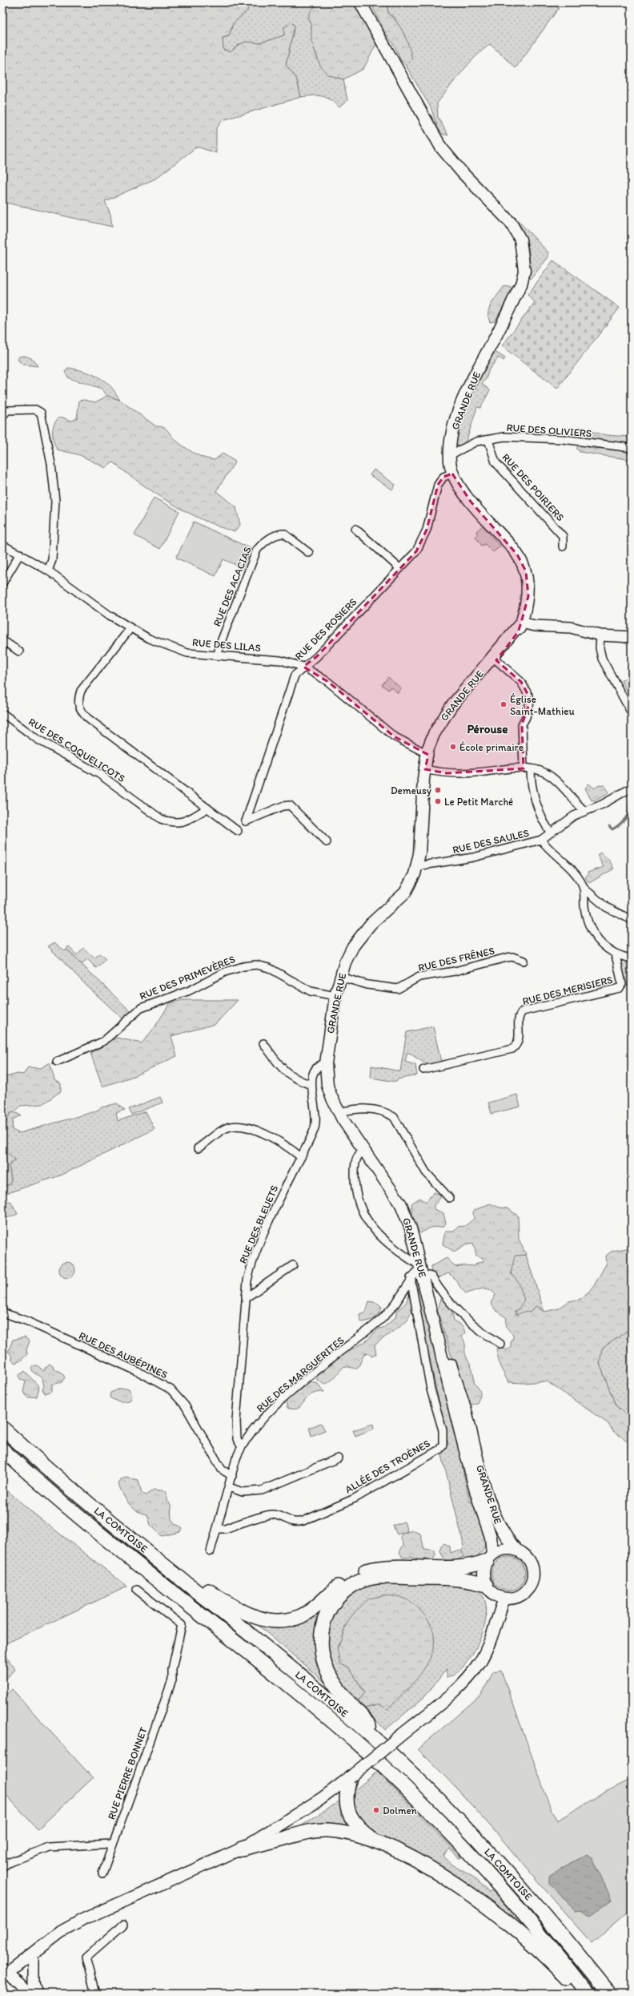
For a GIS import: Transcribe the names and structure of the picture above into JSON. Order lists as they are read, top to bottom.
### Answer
{
  "streets": {
    "highway": ["LA COMTOISE"],
    "main road": ["GRANDE RUE"],
    "street": [
      "RUE DES OLIVIERS",
      "RUE DES POIRIERS",
      "RUE DES ACACIAS",
      "RUE DES ROSIERS",
      "RUE DES LILAS",
      "RUE DES COQUELICOTS",
      "RUE DES SAULES",
      "RUE DES FRÊNES",
      "RUE DES PRIMEVÈRES",
      "RUE DES MERISIERS",
      "RUE DES BLEUETS",
      "RUE DES AUBÉPINES",
      "RUE DES MARGUERITES",
      "ALLÉE DES TROÈNES",
      "RUE PIERRE BONNET"
    ]
  },
  "crossings": [
    ["GRANDE RUE", "RUE DES OLIVIERS"],
    ["GRANDE RUE", "RUE DES ROSIERS"],
    ["GRANDE RUE", "RUE DES LILAS"],
    ["GRANDE RUE", "RUE DES SAULES"],
    ["GRANDE RUE", "RUE DES FRÊNES"],
    ["GRANDE RUE", "RUE DES PRIMEVÈRES"],
    ["GRANDE RUE", "RUE DES BLEUETS"],
    ["GRANDE RUE", "RUE DES MARGUERITES"],
    ["RUE DES OLIVIERS", "RUE DES POIRIERS"],
    ["RUE DES ACACIAS", "RUE DES LILAS"],
    ["RUE DES ROSIERS", "RUE DES LILAS"],
    ["RUE DES BLEUETS", "RUE DES MARGUERITES"],
    ["RUE DES AUBÉPINES", "RUE DES MARGUERITES"],
    ["RUE DES MARGUERITES", "ALLÉE DES TROÈNES"]
  ],
  "districts": ["Pérouse"],
  "places": [
    "Église Saint-Mathieu",
    "École primaire",
    "Demeusy",
    "Le Petit Marché",
    "Dolmen"
  ]
}
